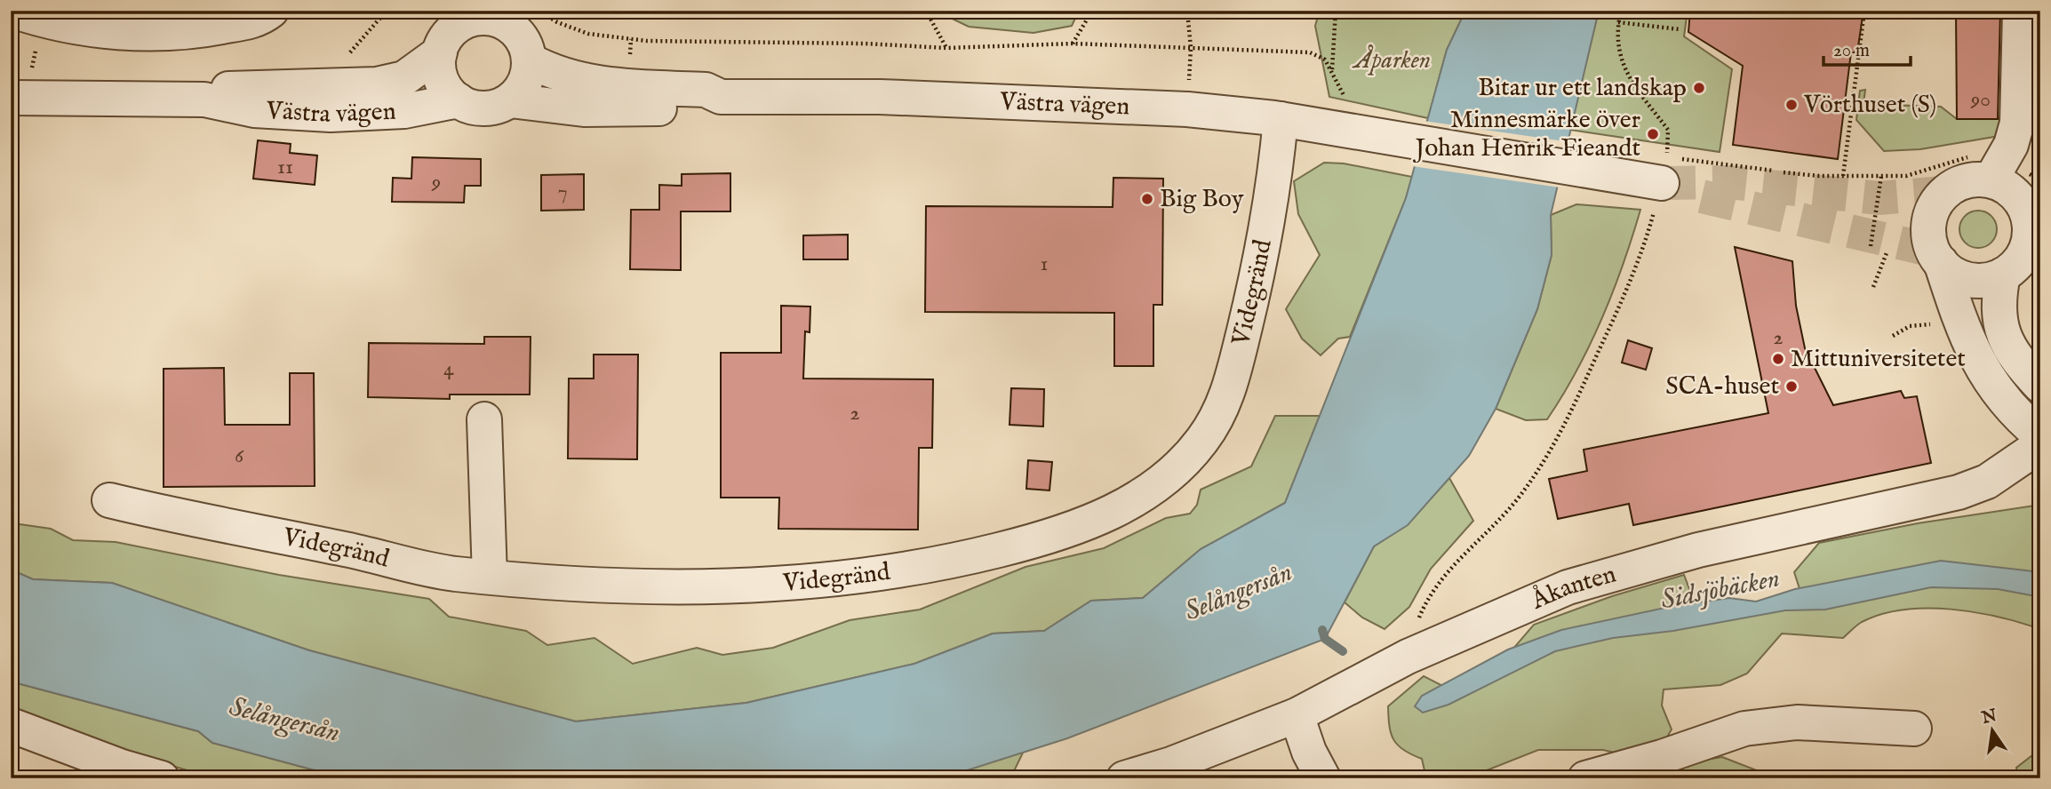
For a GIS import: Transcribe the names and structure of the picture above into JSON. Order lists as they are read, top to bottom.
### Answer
{
  "streets": {
    "street": ["Västra vägen", "Videgränd", "Åkanten"]
  },
  "crossings": [
    ["Västra vägen", "Videgränd"]
  ],
  "water": ["Sidsjöbäcken", "Selångersån"],
  "parks": ["Åparken"],
  "places": [
    "Bitar ur ett landskap",
    "Vörthuset (S)",
    "Minnesmärke över Johan Henrik Fieandt",
    "Big Boy",
    "Mittuniversitetet",
    "SCA-huset"
  ],
  "house_numbers": [
    "90",
    "11",
    "9",
    "7",
    "1",
    "2",
    "4",
    "2",
    "6"
  ],
  "scale_bar": "20 m",
  "north": "top"
}
